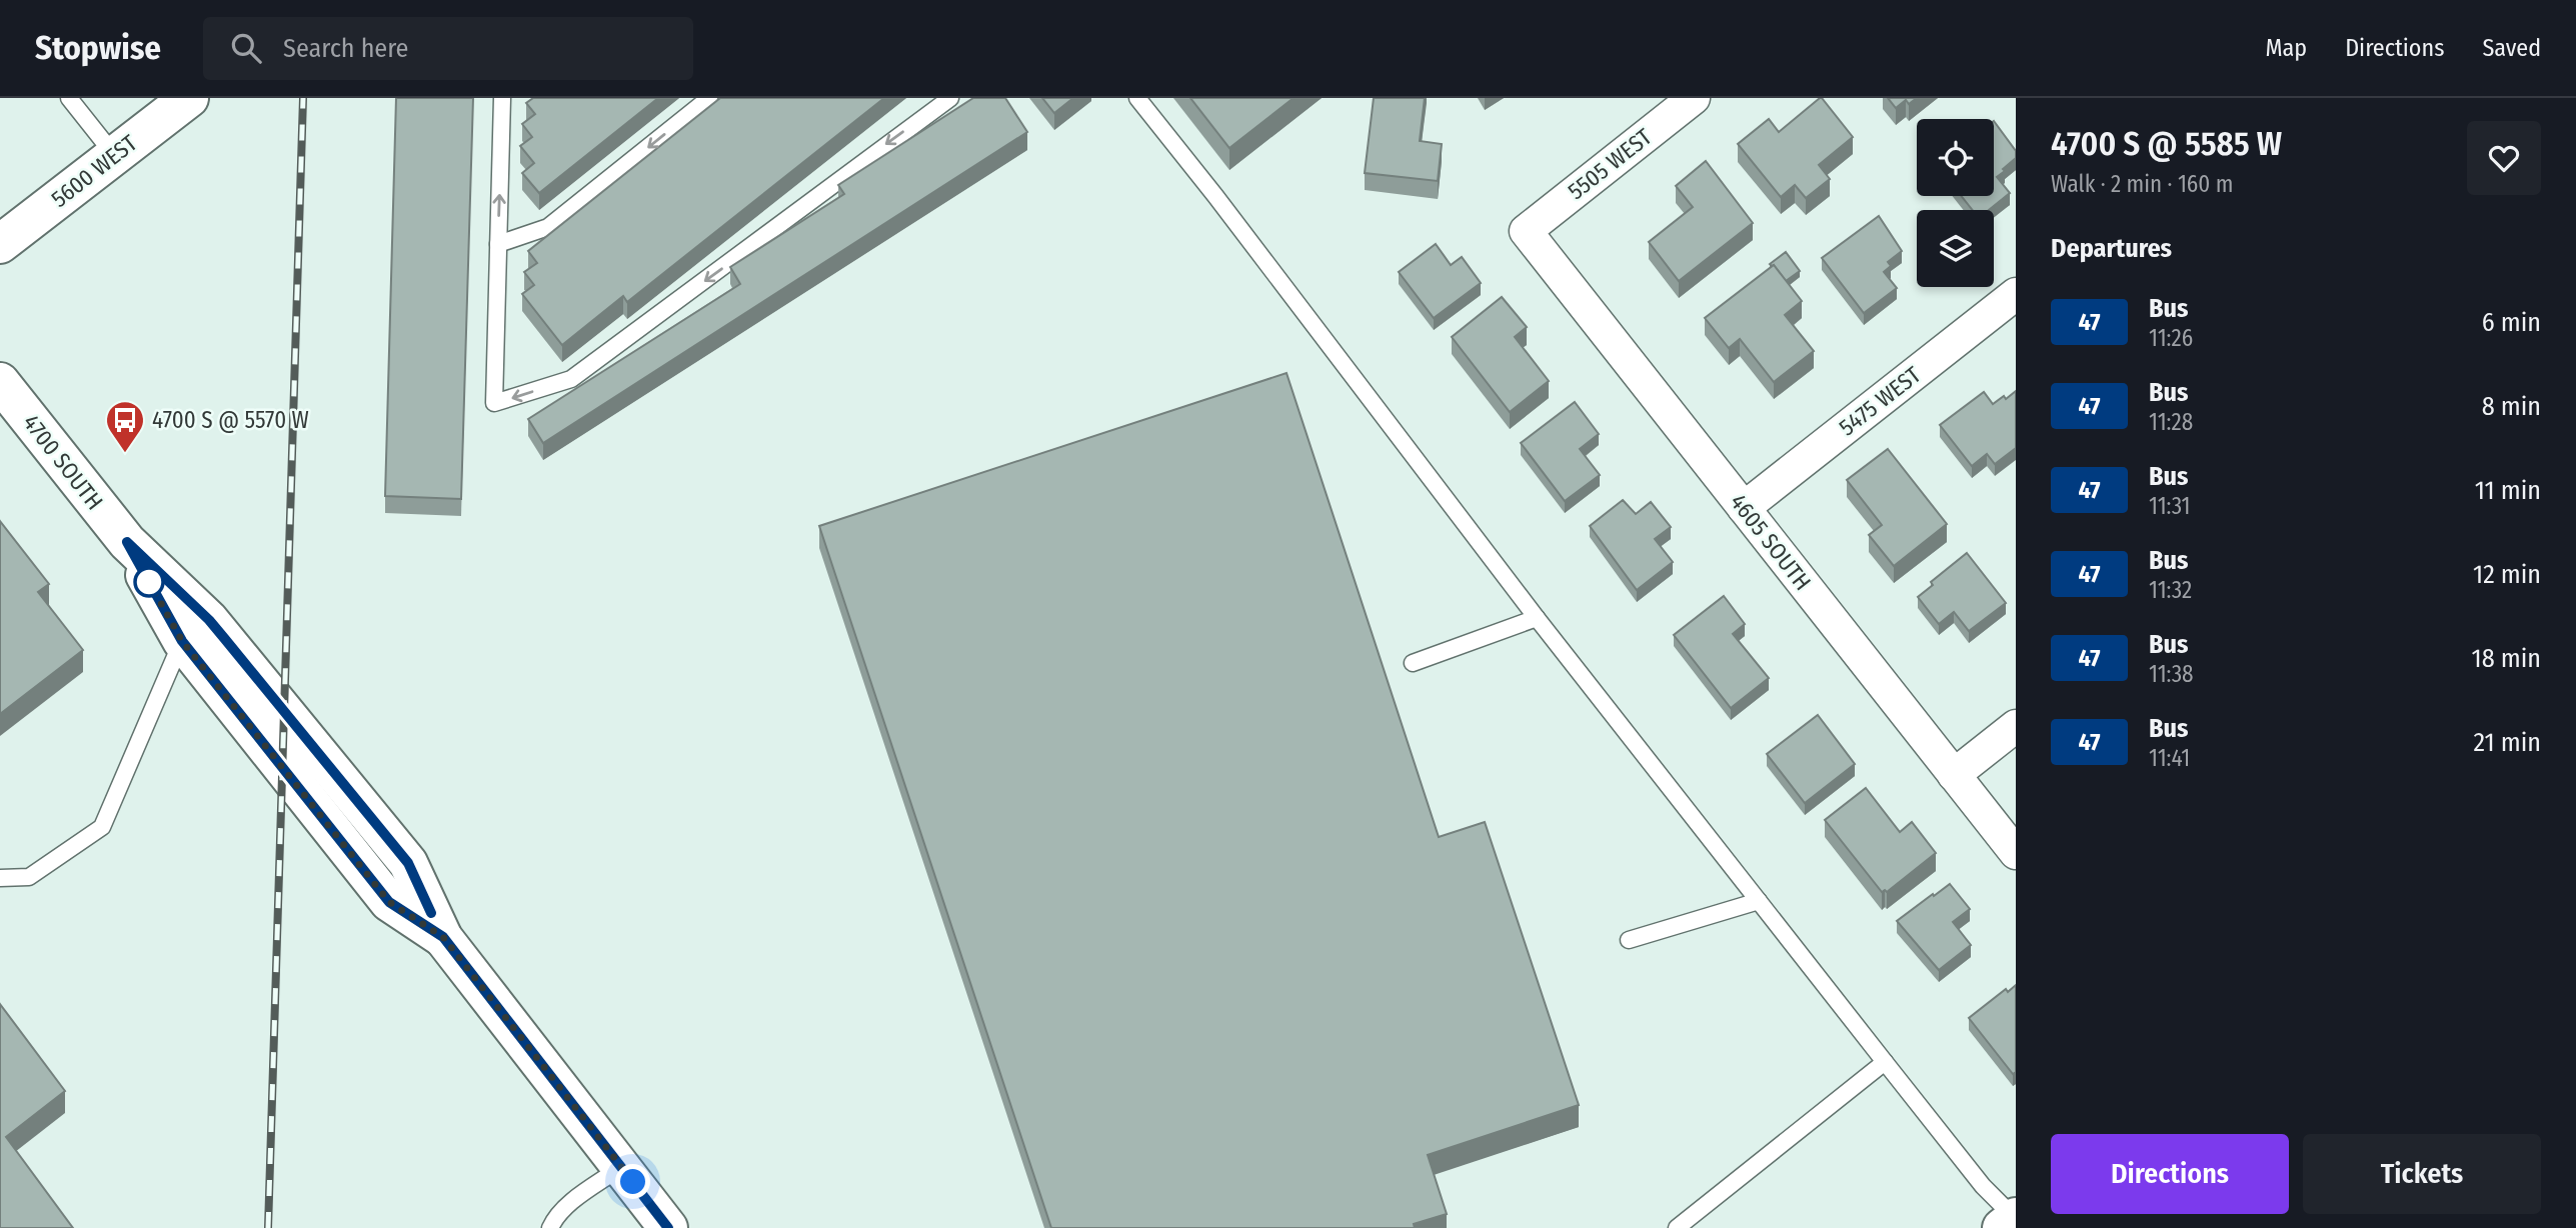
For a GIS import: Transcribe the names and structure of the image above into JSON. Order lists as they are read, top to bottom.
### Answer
{
  "streets": {
    "main road": ["5600 WEST", "4700 SOUTH"],
    "street": ["5505 WEST", "5475 WEST", "4605 SOUTH"]
  },
  "crossings": [
    ["5505 WEST", "4605 SOUTH"],
    ["5475 WEST", "4605 SOUTH"]
  ],
  "places": {
    "bus stop": ["4700 S @ 5570 W"]
  },
  "lines": ["bus line 47"],
  "page": {
    "header": "Stopwise",
    "search": "Search here",
    "nav": ["Map", "Directions", "Saved"],
    "heading": [
      ["4700 S @ 5585 W", "Walk · 2 min · 160 m"],
      "Departures"
    ],
    "list": [
      {
        "mark": "47",
        "name": "Bus",
        "note": "11:26",
        "value": "6 min"
      },
      {
        "mark": "47",
        "name": "Bus",
        "note": "11:28",
        "value": "8 min"
      },
      {
        "mark": "47",
        "name": "Bus",
        "note": "11:31",
        "value": "11 min"
      },
      {
        "mark": "47",
        "name": "Bus",
        "note": "11:32",
        "value": "12 min"
      },
      {
        "mark": "47",
        "name": "Bus",
        "note": "11:38",
        "value": "18 min"
      },
      {
        "mark": "47",
        "name": "Bus",
        "note": "11:41",
        "value": "21 min"
      }
    ],
    "buttons": ["Directions", "Tickets"]
  }
}
